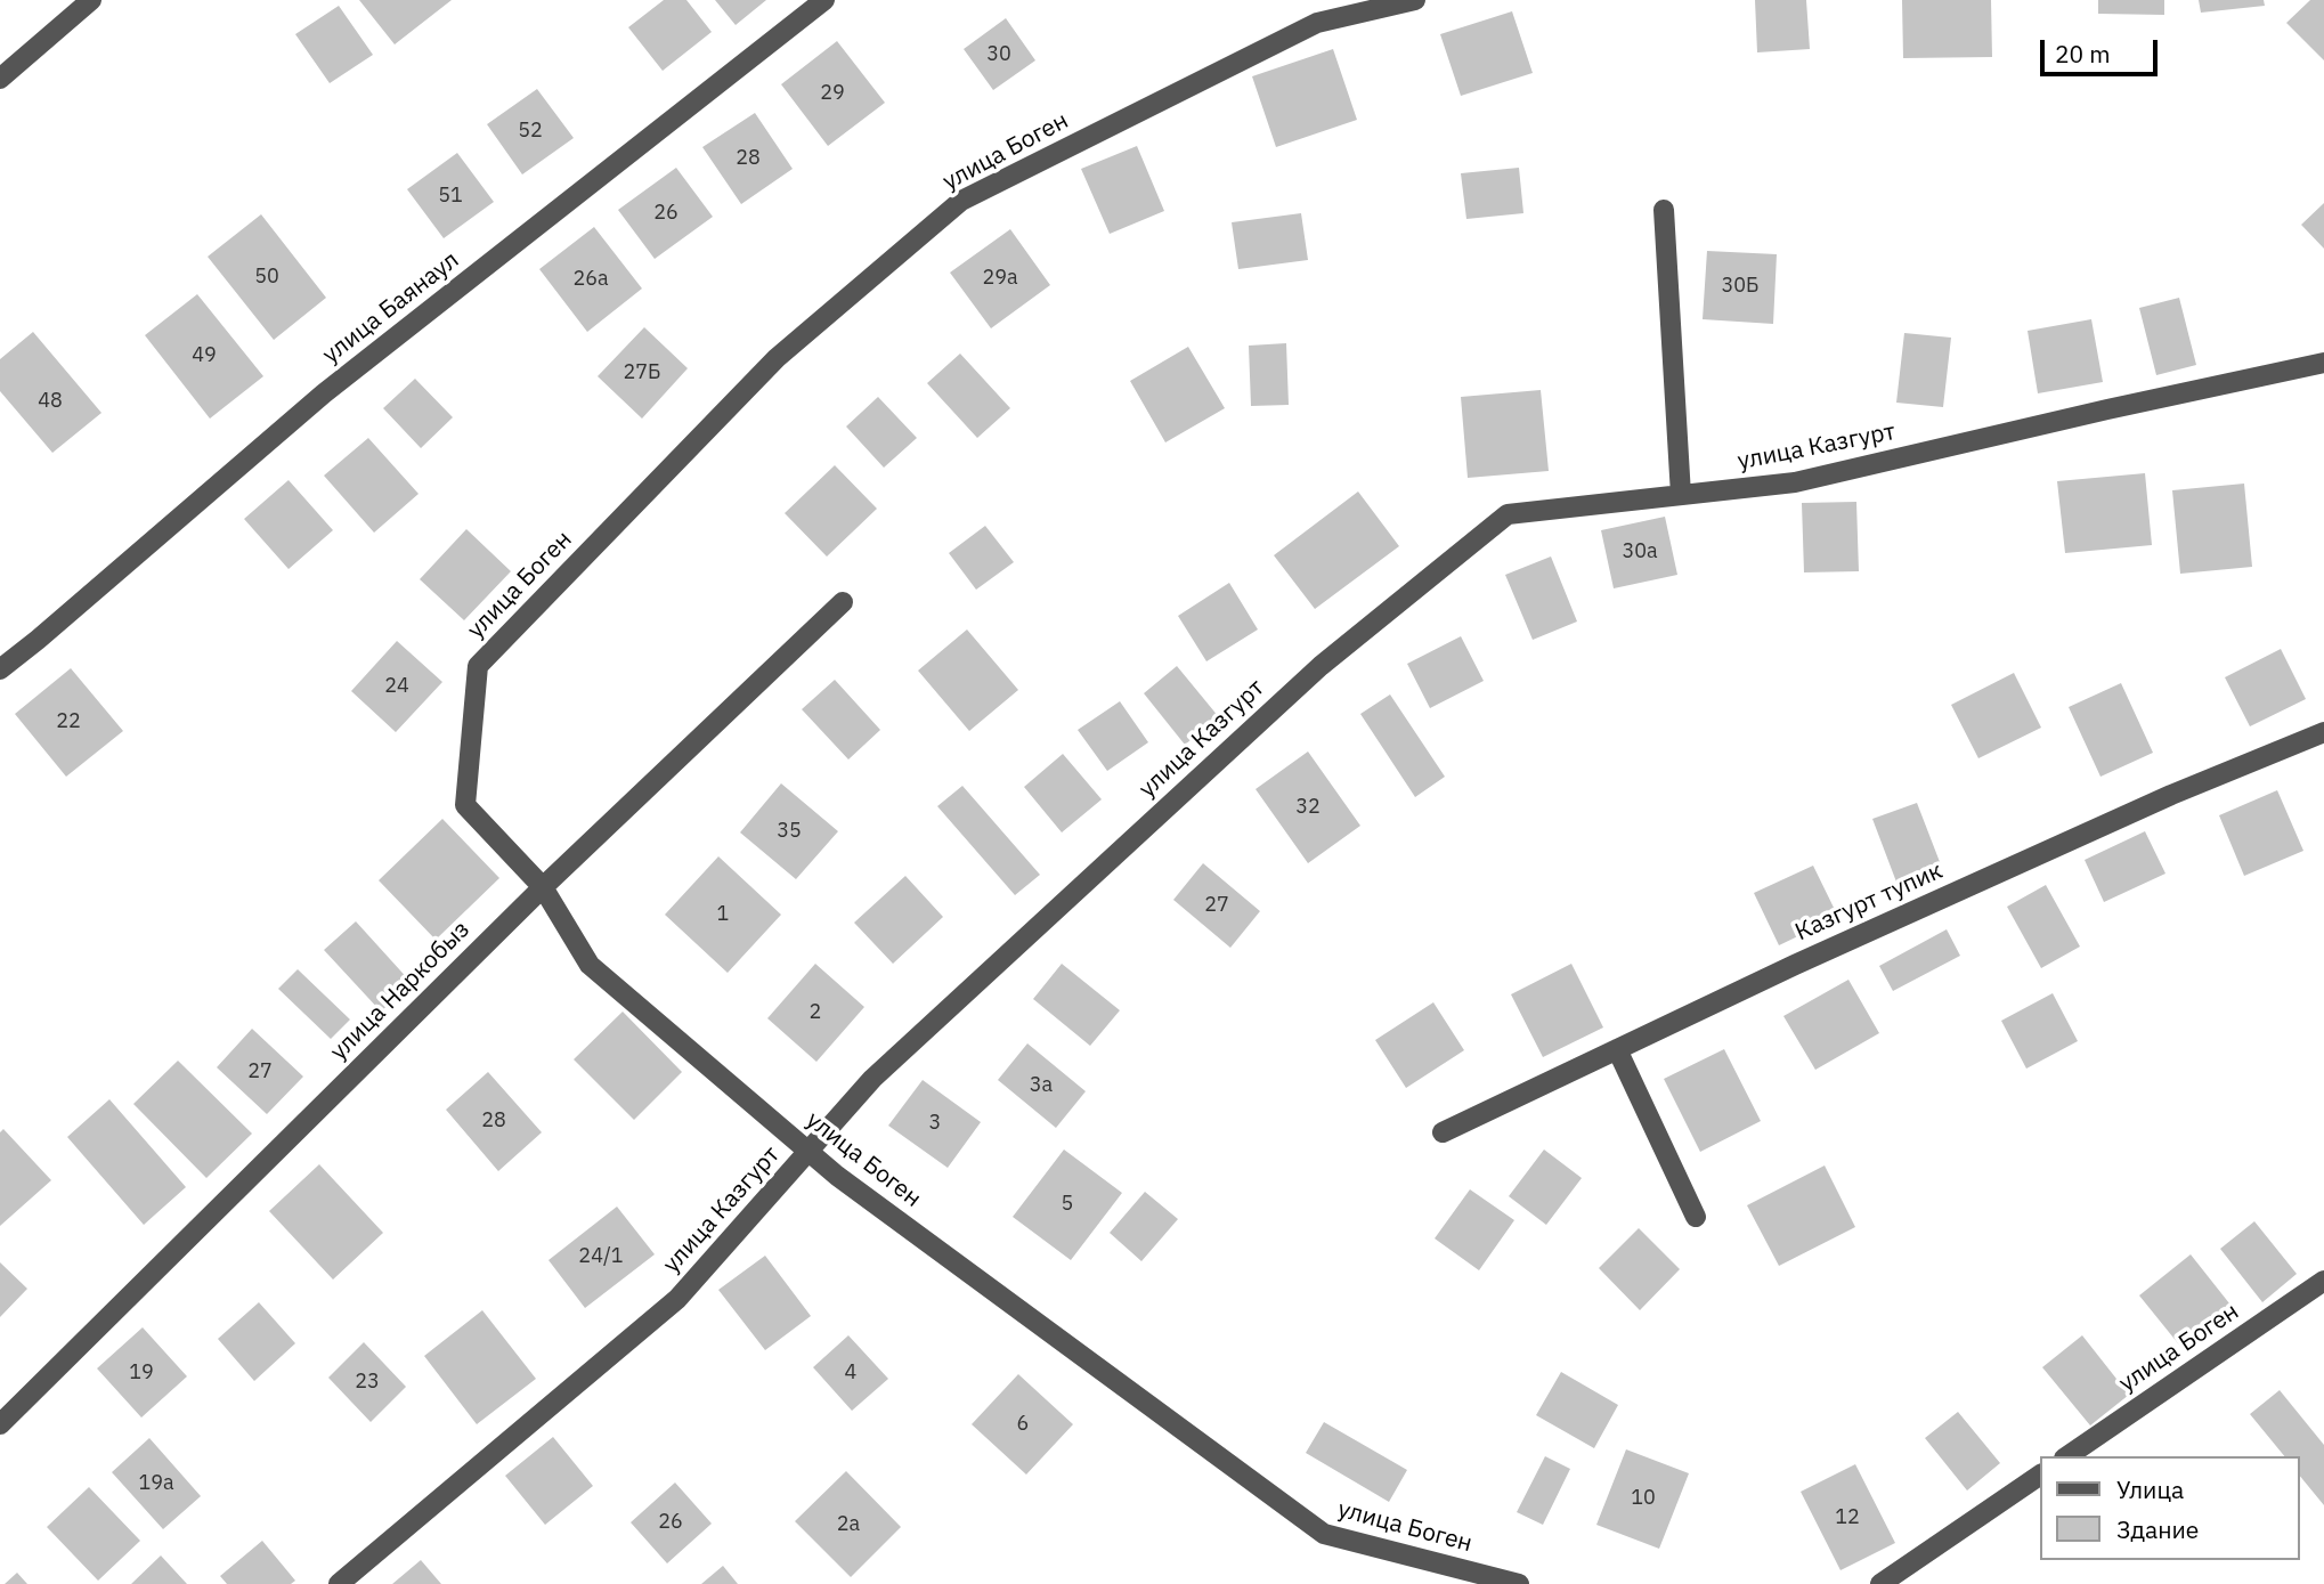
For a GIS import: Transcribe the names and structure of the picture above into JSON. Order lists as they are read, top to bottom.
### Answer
{
  "streets": {
    "street": [
      "улица Боген",
      "улица Баянаул",
      "улица Казгурт",
      "Казгурт тупик",
      "улица Наркобыз"
    ]
  },
  "crossings": [
    ["улица Боген", "улица Казгурт"],
    ["улица Боген", "улица Наркобыз"]
  ],
  "house_numbers": [
    "30",
    "29",
    "52",
    "28",
    "51",
    "26",
    "50",
    "29а",
    "26а",
    "30Б",
    "49",
    "27Б",
    "48",
    "30а",
    "24",
    "22",
    "32",
    "35",
    "27",
    "1",
    "2",
    "27",
    "3а",
    "28",
    "3",
    "5",
    "24/1",
    "19",
    "4",
    "23",
    "6",
    "19а",
    "10",
    "12",
    "26",
    "2а"
  ],
  "legend": ["Улица", "Здание"],
  "scale_bar": "20 m"
}
